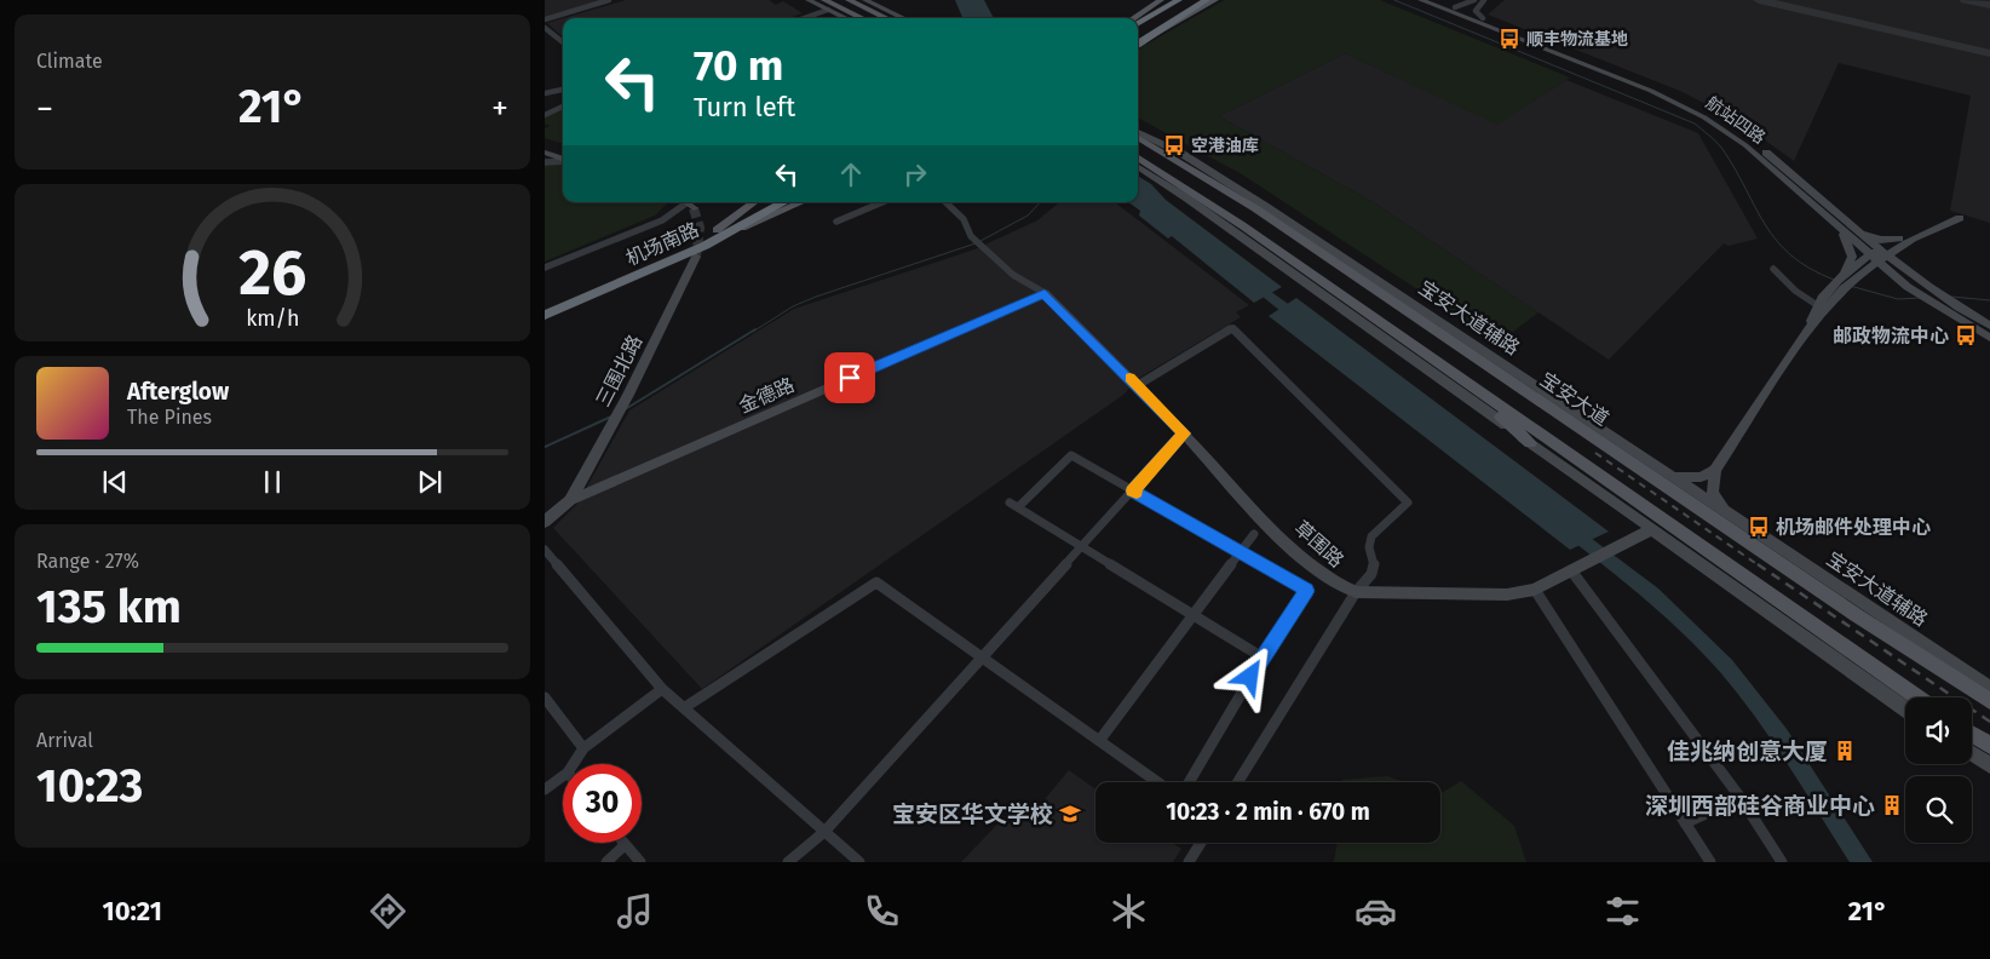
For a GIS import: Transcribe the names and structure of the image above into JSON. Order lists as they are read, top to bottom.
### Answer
{
  "streets": {
    "highway": ["机场南路"],
    "main road": ["宝安大道"],
    "street": [
      "航站四路",
      "宝安大道辅路",
      "三围北路",
      "金德路",
      "草围路"
    ]
  },
  "crossings": [
    ["三围北路", "金德路"],
    ["金德路", "草围路"]
  ],
  "places": {
    "bus stop": [
      "顺丰物流基地",
      "空港油库",
      "邮政物流中心",
      "机场邮件处理中心"
    ],
    "building": ["佳兆纳创意大厦", "深圳西部硅谷商业中心"],
    "school or university": ["宝安区华文学校"]
  },
  "page": {
    "tile": [
      "Climate",
      ["Range · 27%", "135 km"],
      ["Arrival", "10:23"]
    ],
    "turn": ["70 m", "Turn left"],
    "heat": ["−", "21°", "+"],
    "song": ["Afterglow", "The Pines"],
    "limit": "30",
    "trip": "10:23 · 2 min · 670 m",
    "tabs": ["10:21", "21°"],
    "gauge": ["26", "km/h"]
  }
}
